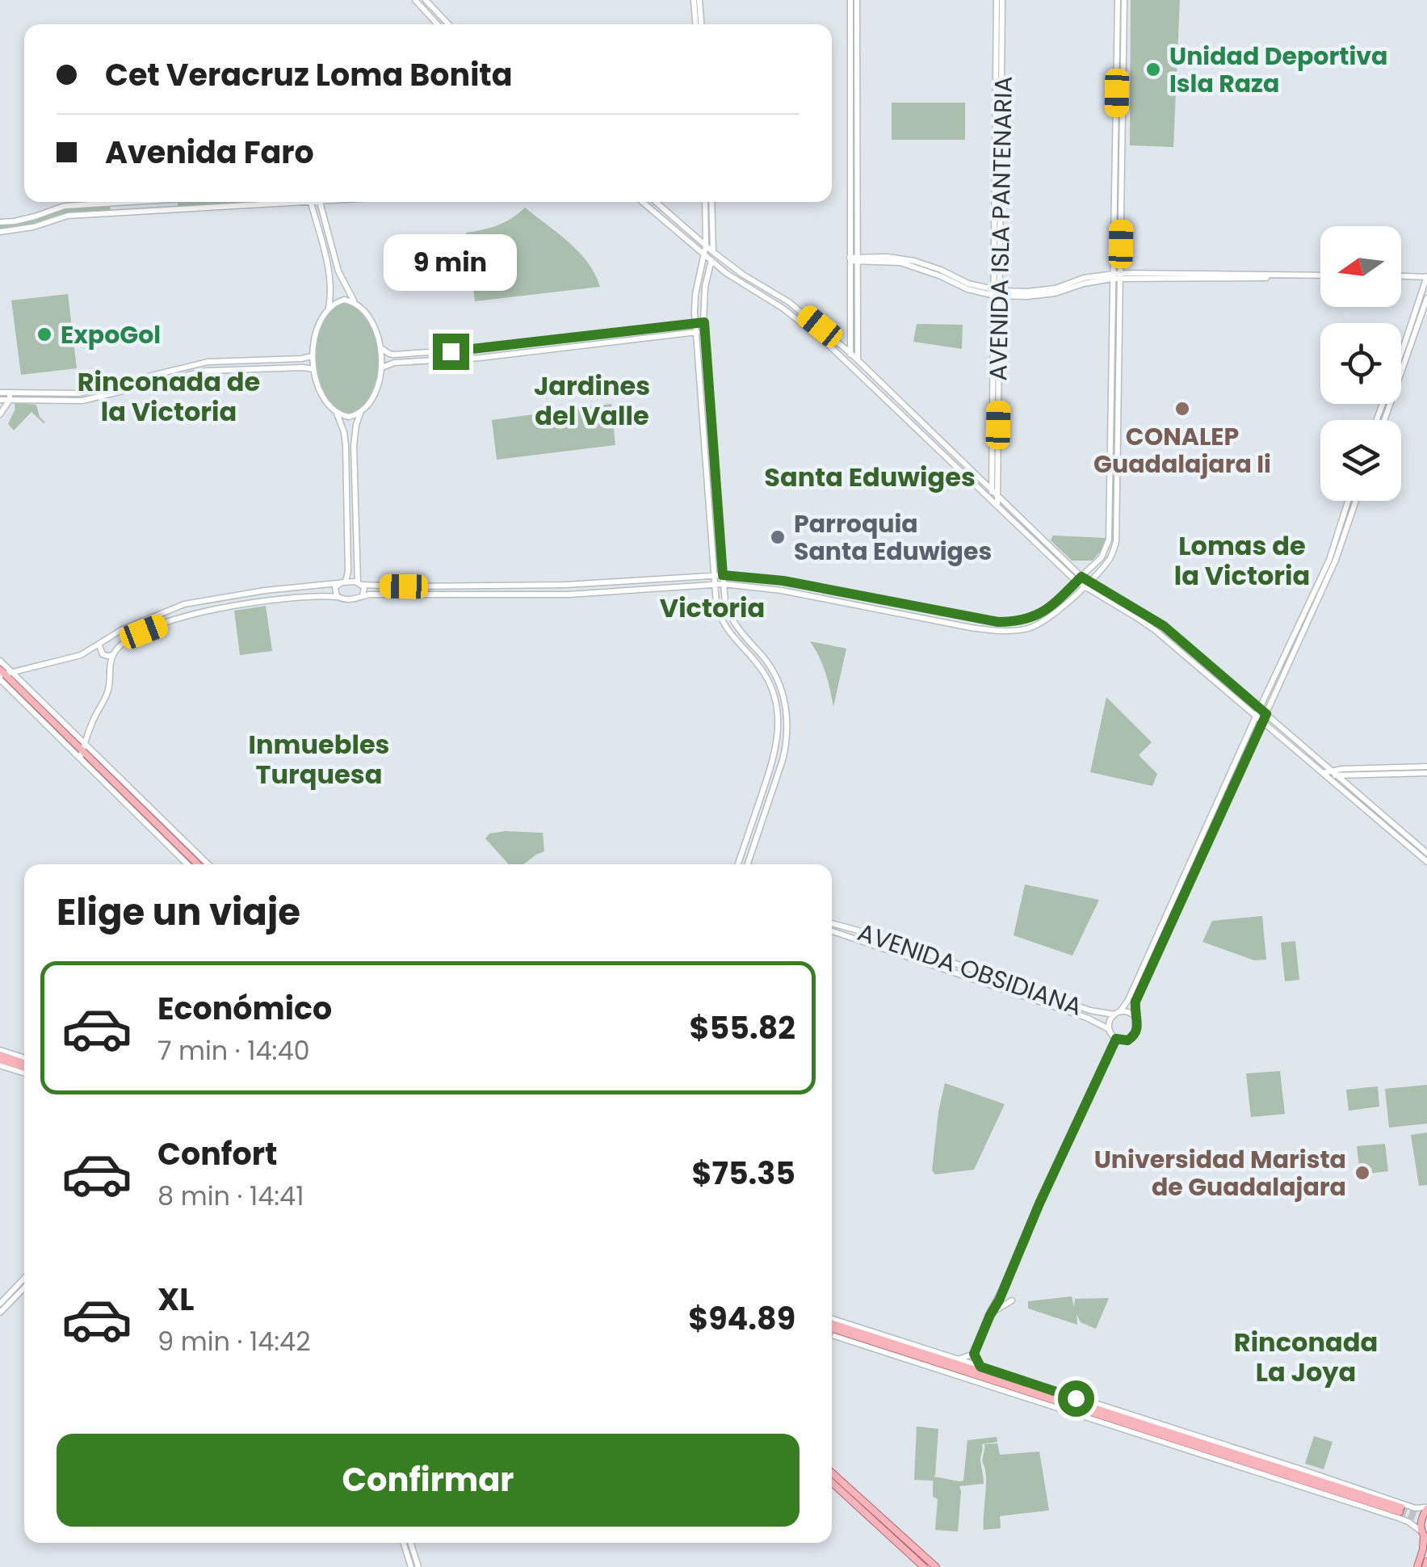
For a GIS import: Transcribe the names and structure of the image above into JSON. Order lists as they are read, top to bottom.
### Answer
{
  "streets": {
    "street": ["AVENIDA ISLA PANTENARIA", "AVENIDA OBSIDIANA"]
  },
  "districts": [
    "Rinconada de la Victoria",
    "Jardines del Valle",
    "Santa Eduwiges",
    "Lomas de la Victoria",
    "Victoria",
    "Inmuebles Turquesa",
    "Rinconada La Joya"
  ],
  "places": [
    "Unidad Deportiva Isla Raza",
    "ExpoGol",
    "CONALEP Guadalajara Ii",
    "Parroquia Santa Eduwiges",
    "Universidad Marista de Guadalajara"
  ],
  "north": "left",
  "page": {
    "banner": ["Cet Veracruz Loma Bonita", "Avenida Faro"],
    "bubble": "9 min",
    "heading": "Elige un viaje",
    "list": [
      {
        "name": "Económico",
        "note": "7 min · 14:40",
        "value": "$55.82"
      },
      {
        "name": "Confort",
        "note": "8 min · 14:41",
        "value": "$75.35"
      },
      {
        "name": "XL",
        "note": "9 min · 14:42",
        "value": "$94.89"
      }
    ],
    "buttons": "Confirmar"
  }
}
